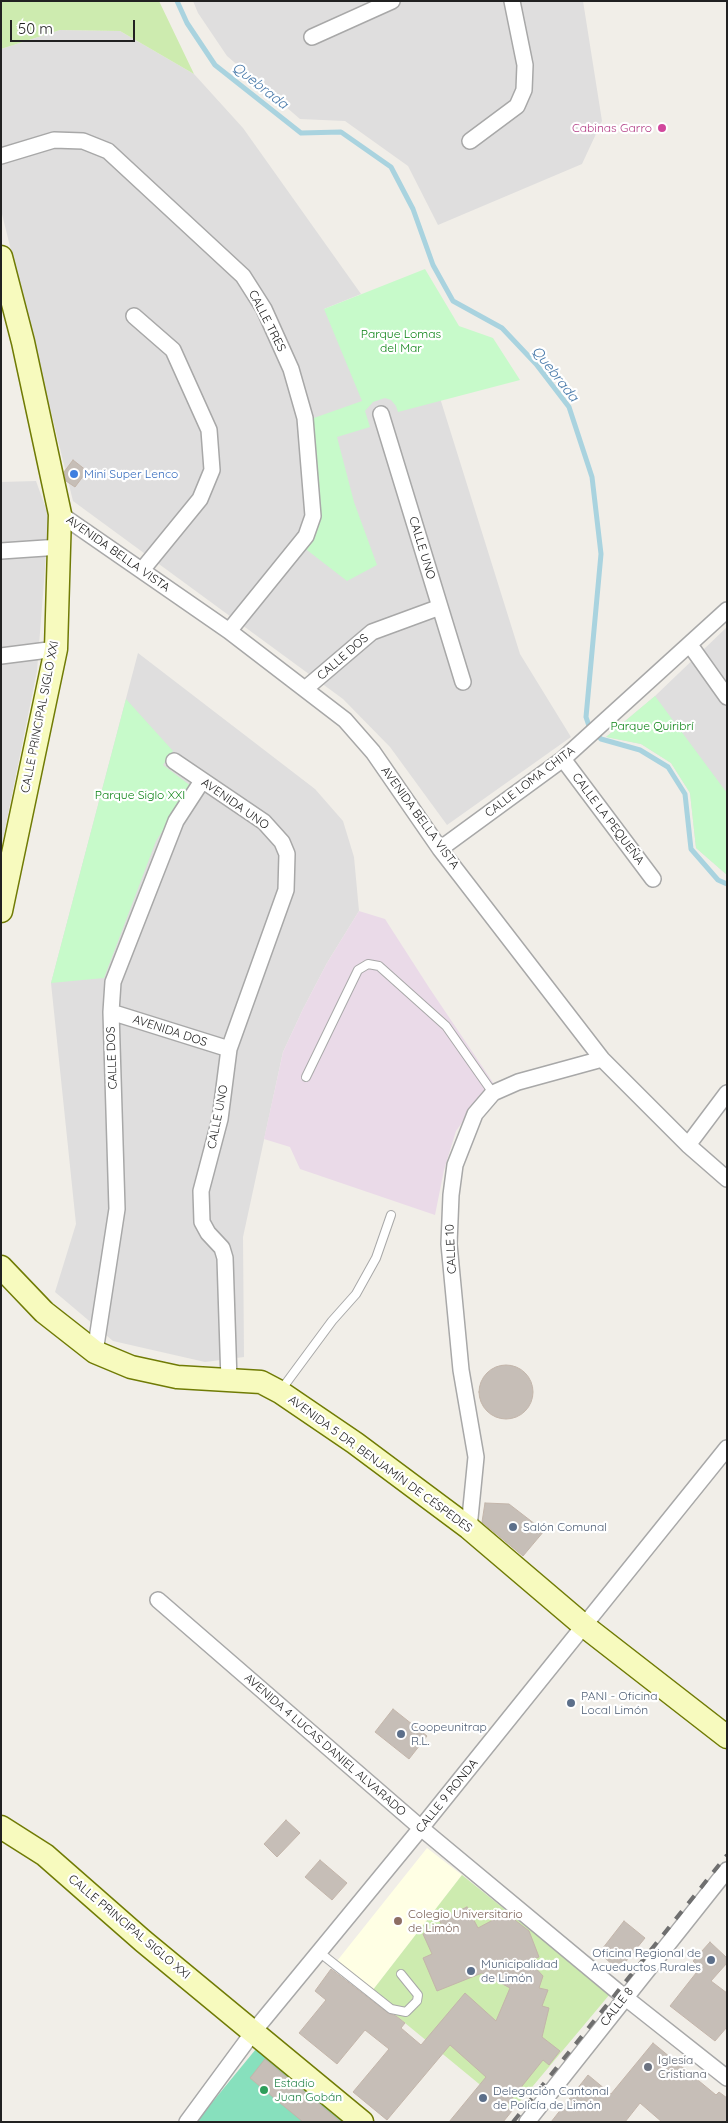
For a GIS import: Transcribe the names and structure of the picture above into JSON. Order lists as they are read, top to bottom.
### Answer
{
  "streets": {
    "street": [
      "CALLE TRES",
      "CALLE UNO",
      "AVENIDA BELLA VISTA",
      "CALLE DOS",
      "CALLE PRINCIPAL SIGLO XXI",
      "CALLE LOMA CHITA",
      "AVENIDA UNO",
      "CALLE LA PEQUEÑA",
      "AVENIDA DOS",
      "CALLE 10",
      "AVENIDA 5 DR. BENJAMÍN DE CÉSPEDES",
      "AVENIDA 4 LUCAS DANIEL ALVARADO",
      "CALLE 9 RONDA",
      "CALLE 8"
    ]
  },
  "crossings": [
    ["CALLE TRES", "AVENIDA BELLA VISTA"],
    ["CALLE UNO", "CALLE DOS"],
    ["CALLE UNO", "AVENIDA UNO"],
    ["CALLE UNO", "AVENIDA DOS"],
    ["CALLE UNO", "AVENIDA 5 DR. BENJAMÍN DE CÉSPEDES"],
    ["AVENIDA BELLA VISTA", "CALLE DOS"],
    ["AVENIDA BELLA VISTA", "CALLE PRINCIPAL SIGLO XXI"],
    ["AVENIDA BELLA VISTA", "CALLE LOMA CHITA"],
    ["AVENIDA BELLA VISTA", "CALLE 10"],
    ["CALLE DOS", "AVENIDA UNO"],
    ["CALLE DOS", "AVENIDA DOS"],
    ["CALLE DOS", "AVENIDA 5 DR. BENJAMÍN DE CÉSPEDES"],
    ["CALLE PRINCIPAL SIGLO XXI", "CALLE 9 RONDA"],
    ["CALLE LOMA CHITA", "CALLE LA PEQUEÑA"],
    ["CALLE 10", "AVENIDA 5 DR. BENJAMÍN DE CÉSPEDES"],
    ["AVENIDA 5 DR. BENJAMÍN DE CÉSPEDES", "CALLE 9 RONDA"],
    ["AVENIDA 4 LUCAS DANIEL ALVARADO", "CALLE 9 RONDA"],
    ["AVENIDA 4 LUCAS DANIEL ALVARADO", "CALLE 8"]
  ],
  "water": ["Quebrada"],
  "parks": ["Parque Lomas del Mar", "Parque Quiribrí", "Parque Siglo XXI"],
  "places": [
    "Cabinas Garro",
    "Mini Super Lenco",
    "Salón Comunal",
    "PANI - Oficina Local Limón",
    "Coopeunitrap R.L.",
    "Colegio Universitario de Limón",
    "Oficina Regional de Acueductos Rurales",
    "Municipalidad de Limón",
    "Iglesia Cristiana",
    "Estadio Juan Gobán",
    "Delegación Cantonal de Policía de Limón"
  ],
  "scale_bar": "50 m"
}
